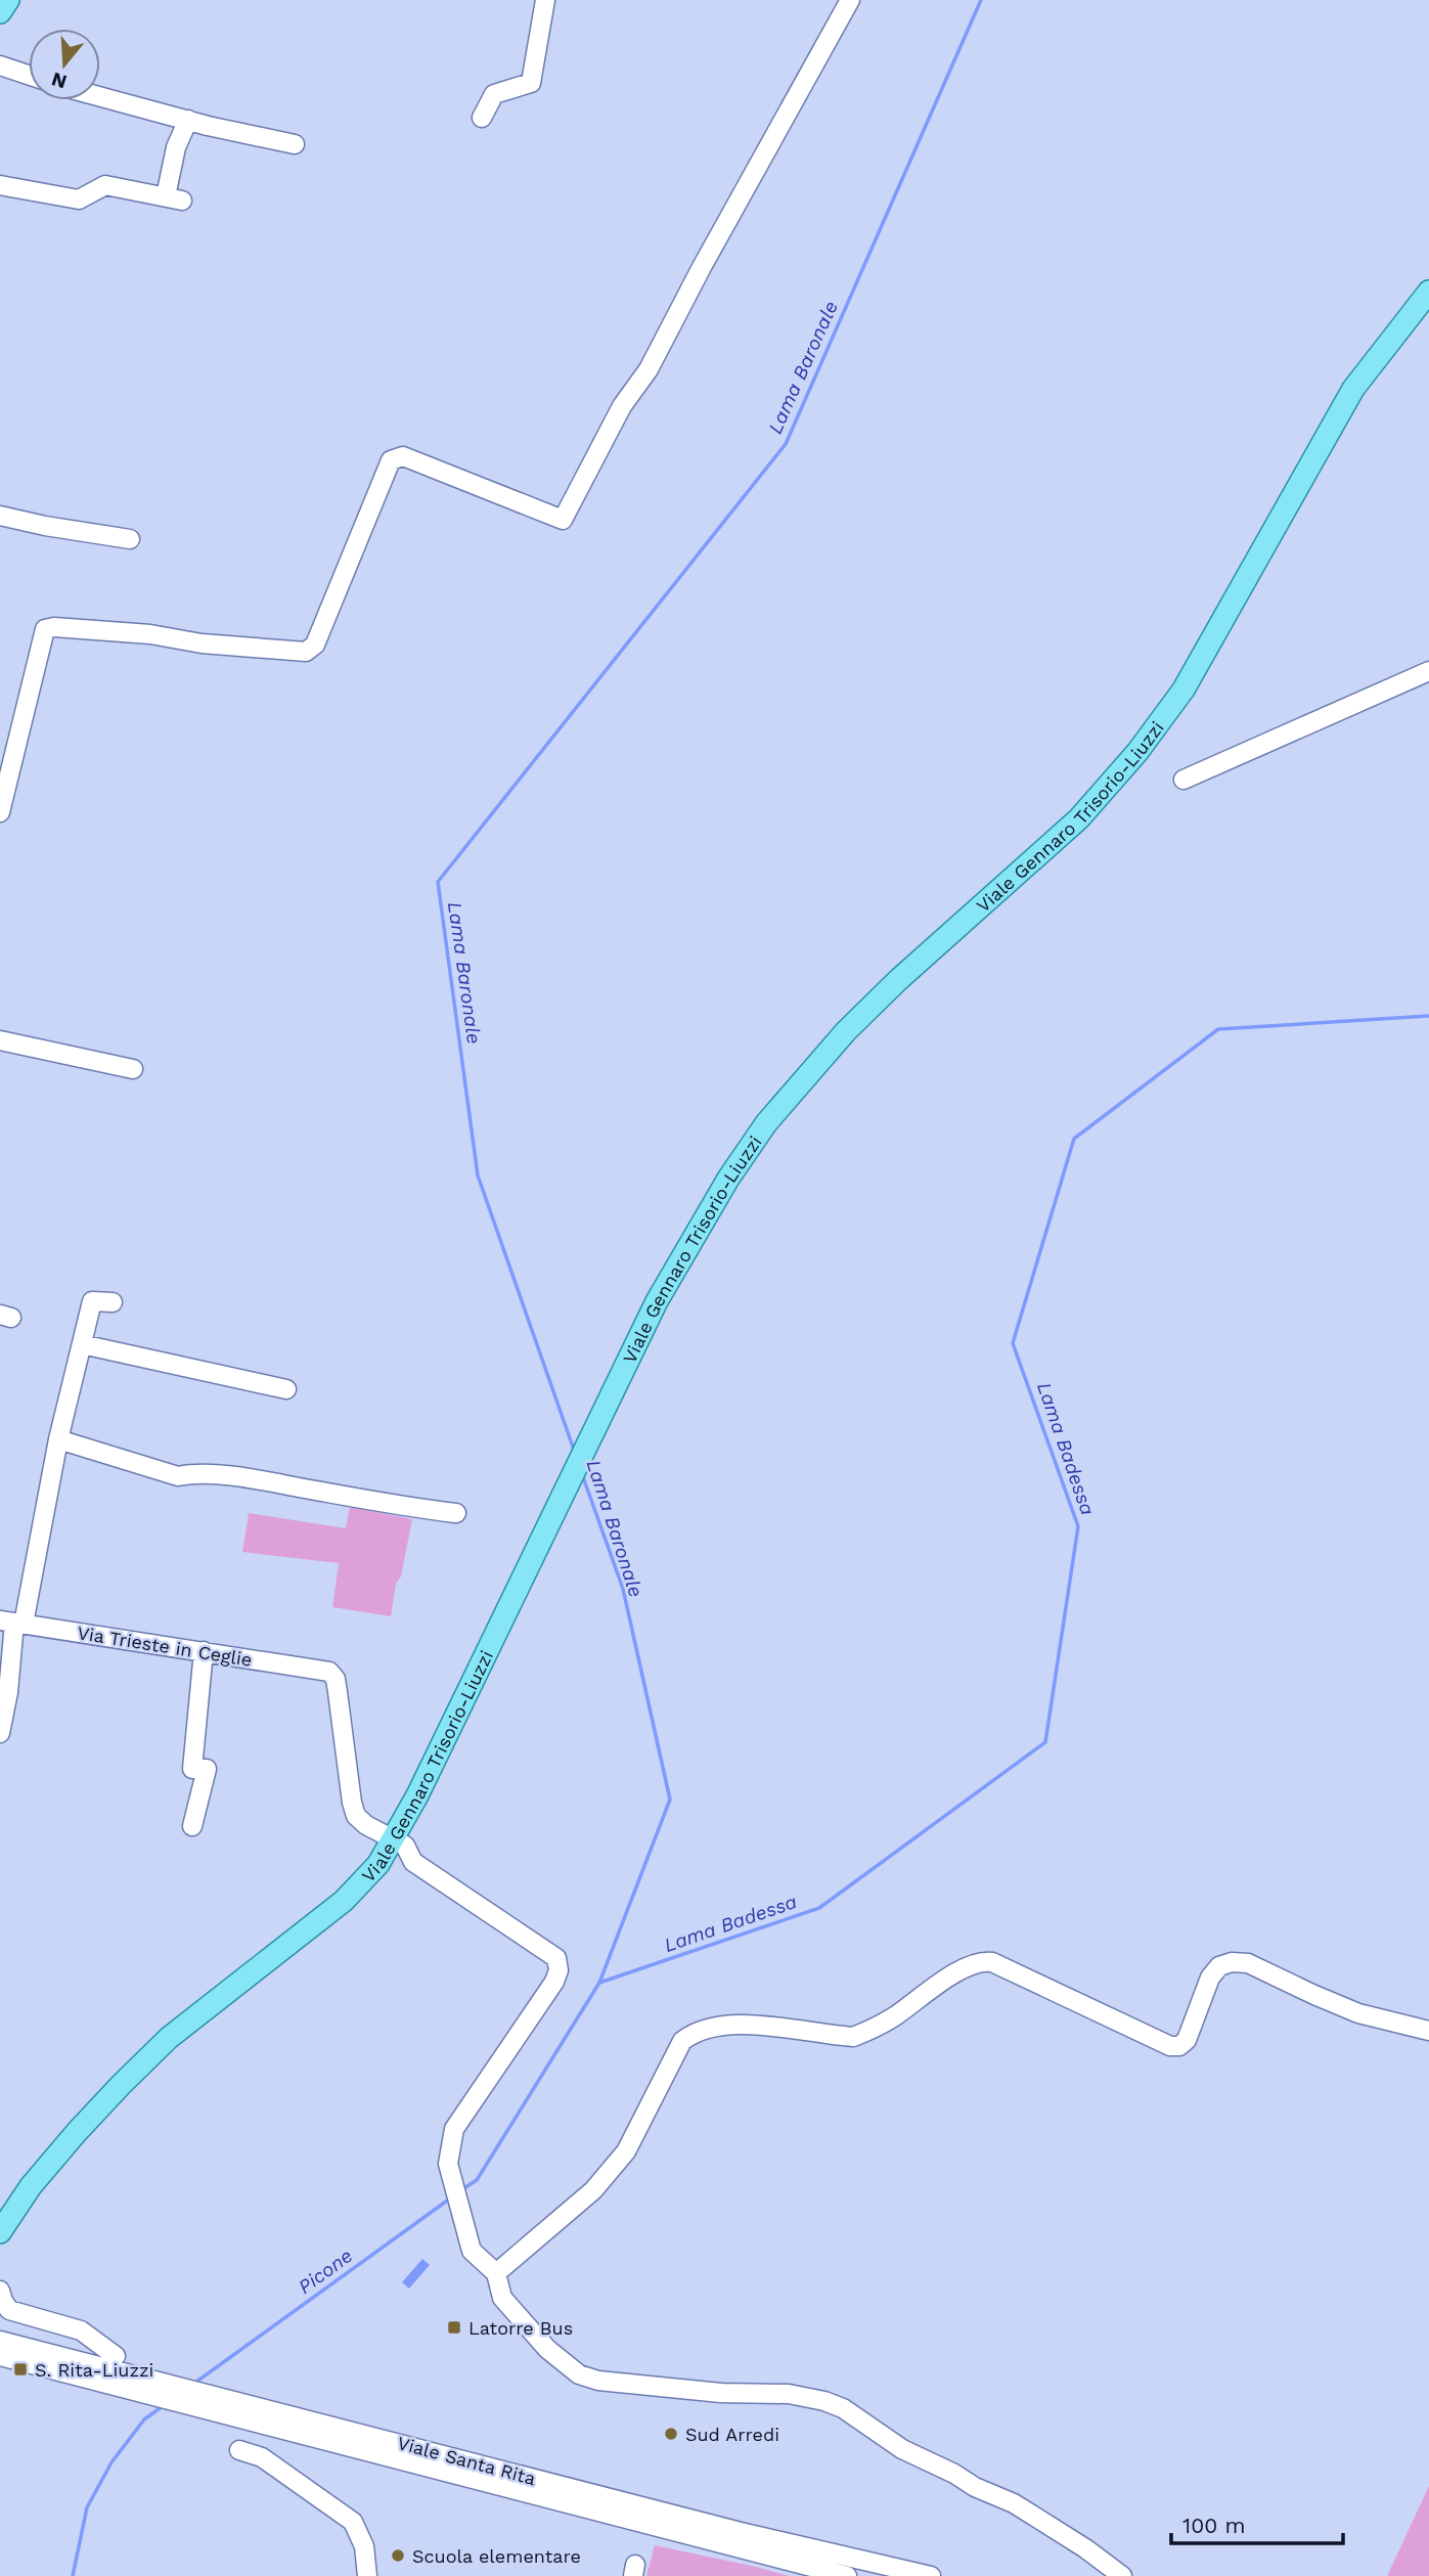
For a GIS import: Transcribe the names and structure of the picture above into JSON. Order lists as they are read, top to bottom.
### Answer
{
  "streets": {
    "main road": ["Viale Gennaro Trisorio-Liuzzi"],
    "street": ["Via Trieste in Ceglie", "Viale Santa Rita"]
  },
  "crossings": [
    ["Viale Gennaro Trisorio-Liuzzi", "Via Trieste in Ceglie"]
  ],
  "water": ["Lama Baronale", "Lama Badessa", "Picone"],
  "places": {
    "transit": ["Latorre Bus", "S. Rita-Liuzzi"],
    "other": ["Sud Arredi", "Scuola elementare"]
  },
  "scale_bar": "100 m",
  "north": "bottom"
}
